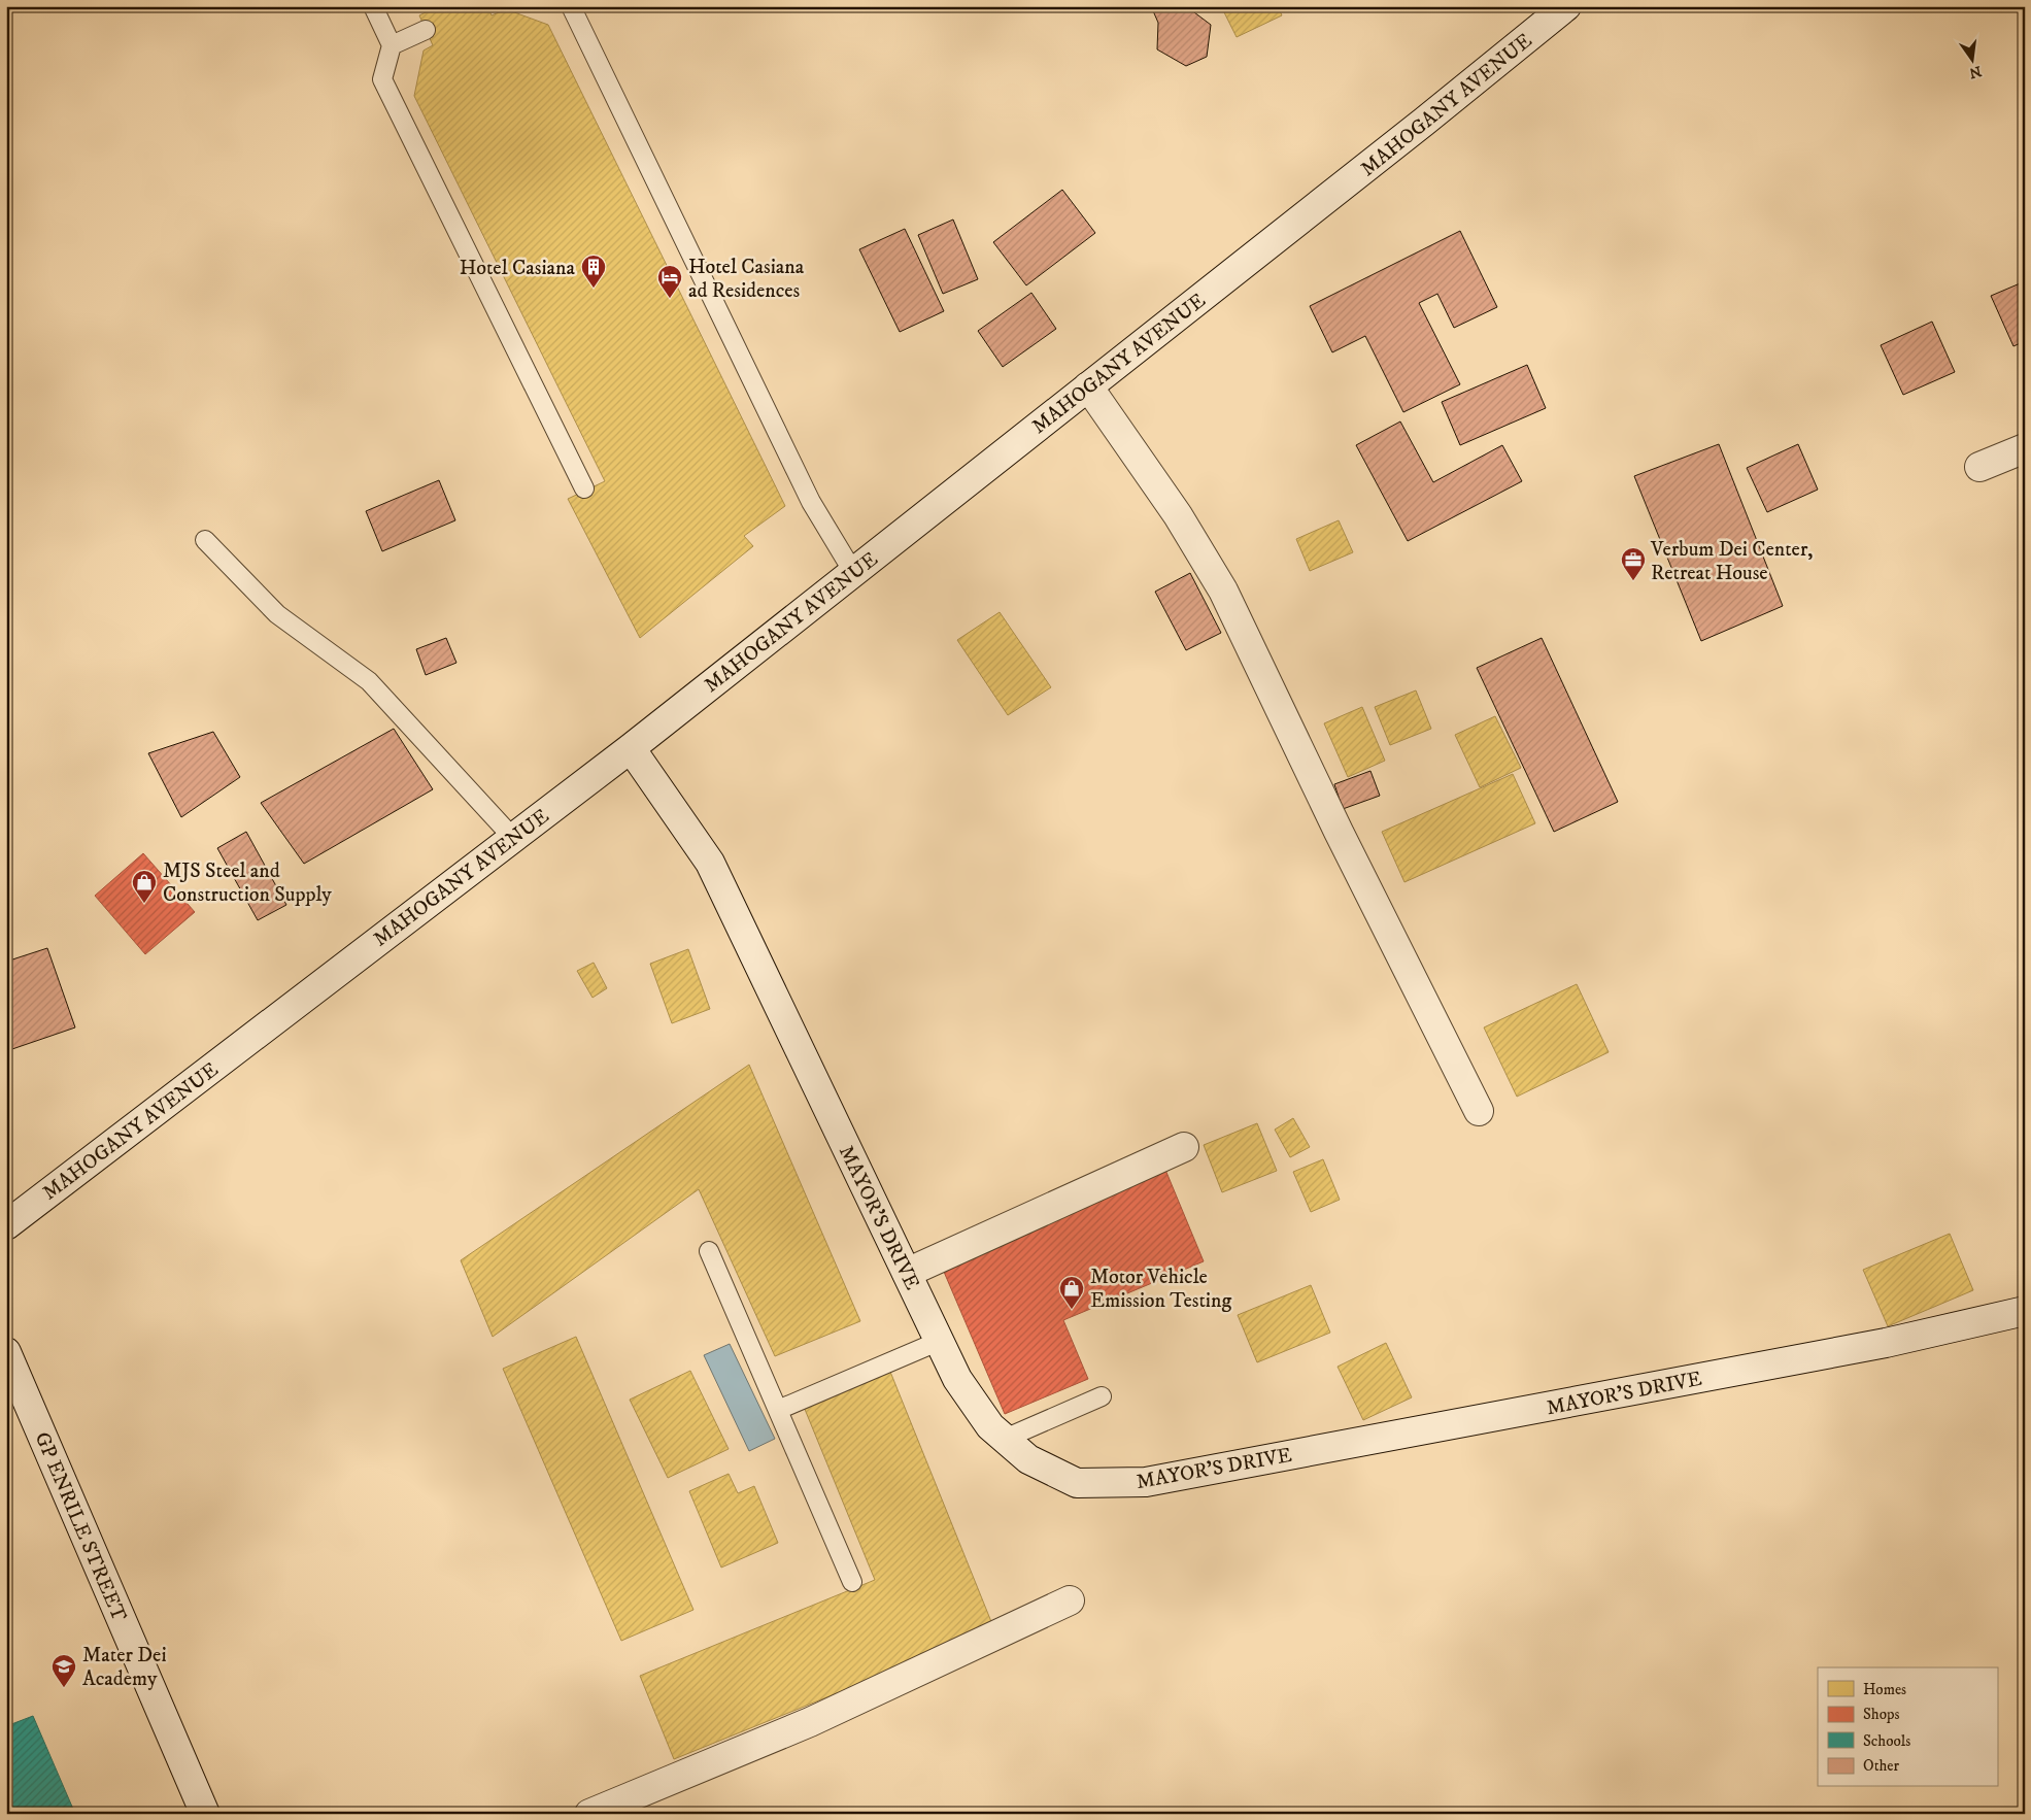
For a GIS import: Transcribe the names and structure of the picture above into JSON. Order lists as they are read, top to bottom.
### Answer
{
  "streets": {
    "street": ["MAHOGANY AVENUE", "MAYOR'S DRIVE", "GP ENRILE STREET"]
  },
  "crossings": [
    ["MAHOGANY AVENUE", "MAYOR'S DRIVE"]
  ],
  "places": {
    "building": ["Hotel Casiana"],
    "hotel": ["Hotel Casiana ad Residences"],
    "office": ["Verbum Dei Center, Retreat House"],
    "shop": ["MJS Steel and Construction Supply", "Motor Vehicle Emission Testing"],
    "school or university": ["Mater Dei Academy"]
  },
  "legend": [
    "Homes",
    "Shops",
    "Schools",
    "Other"
  ],
  "north": "bottom"
}
